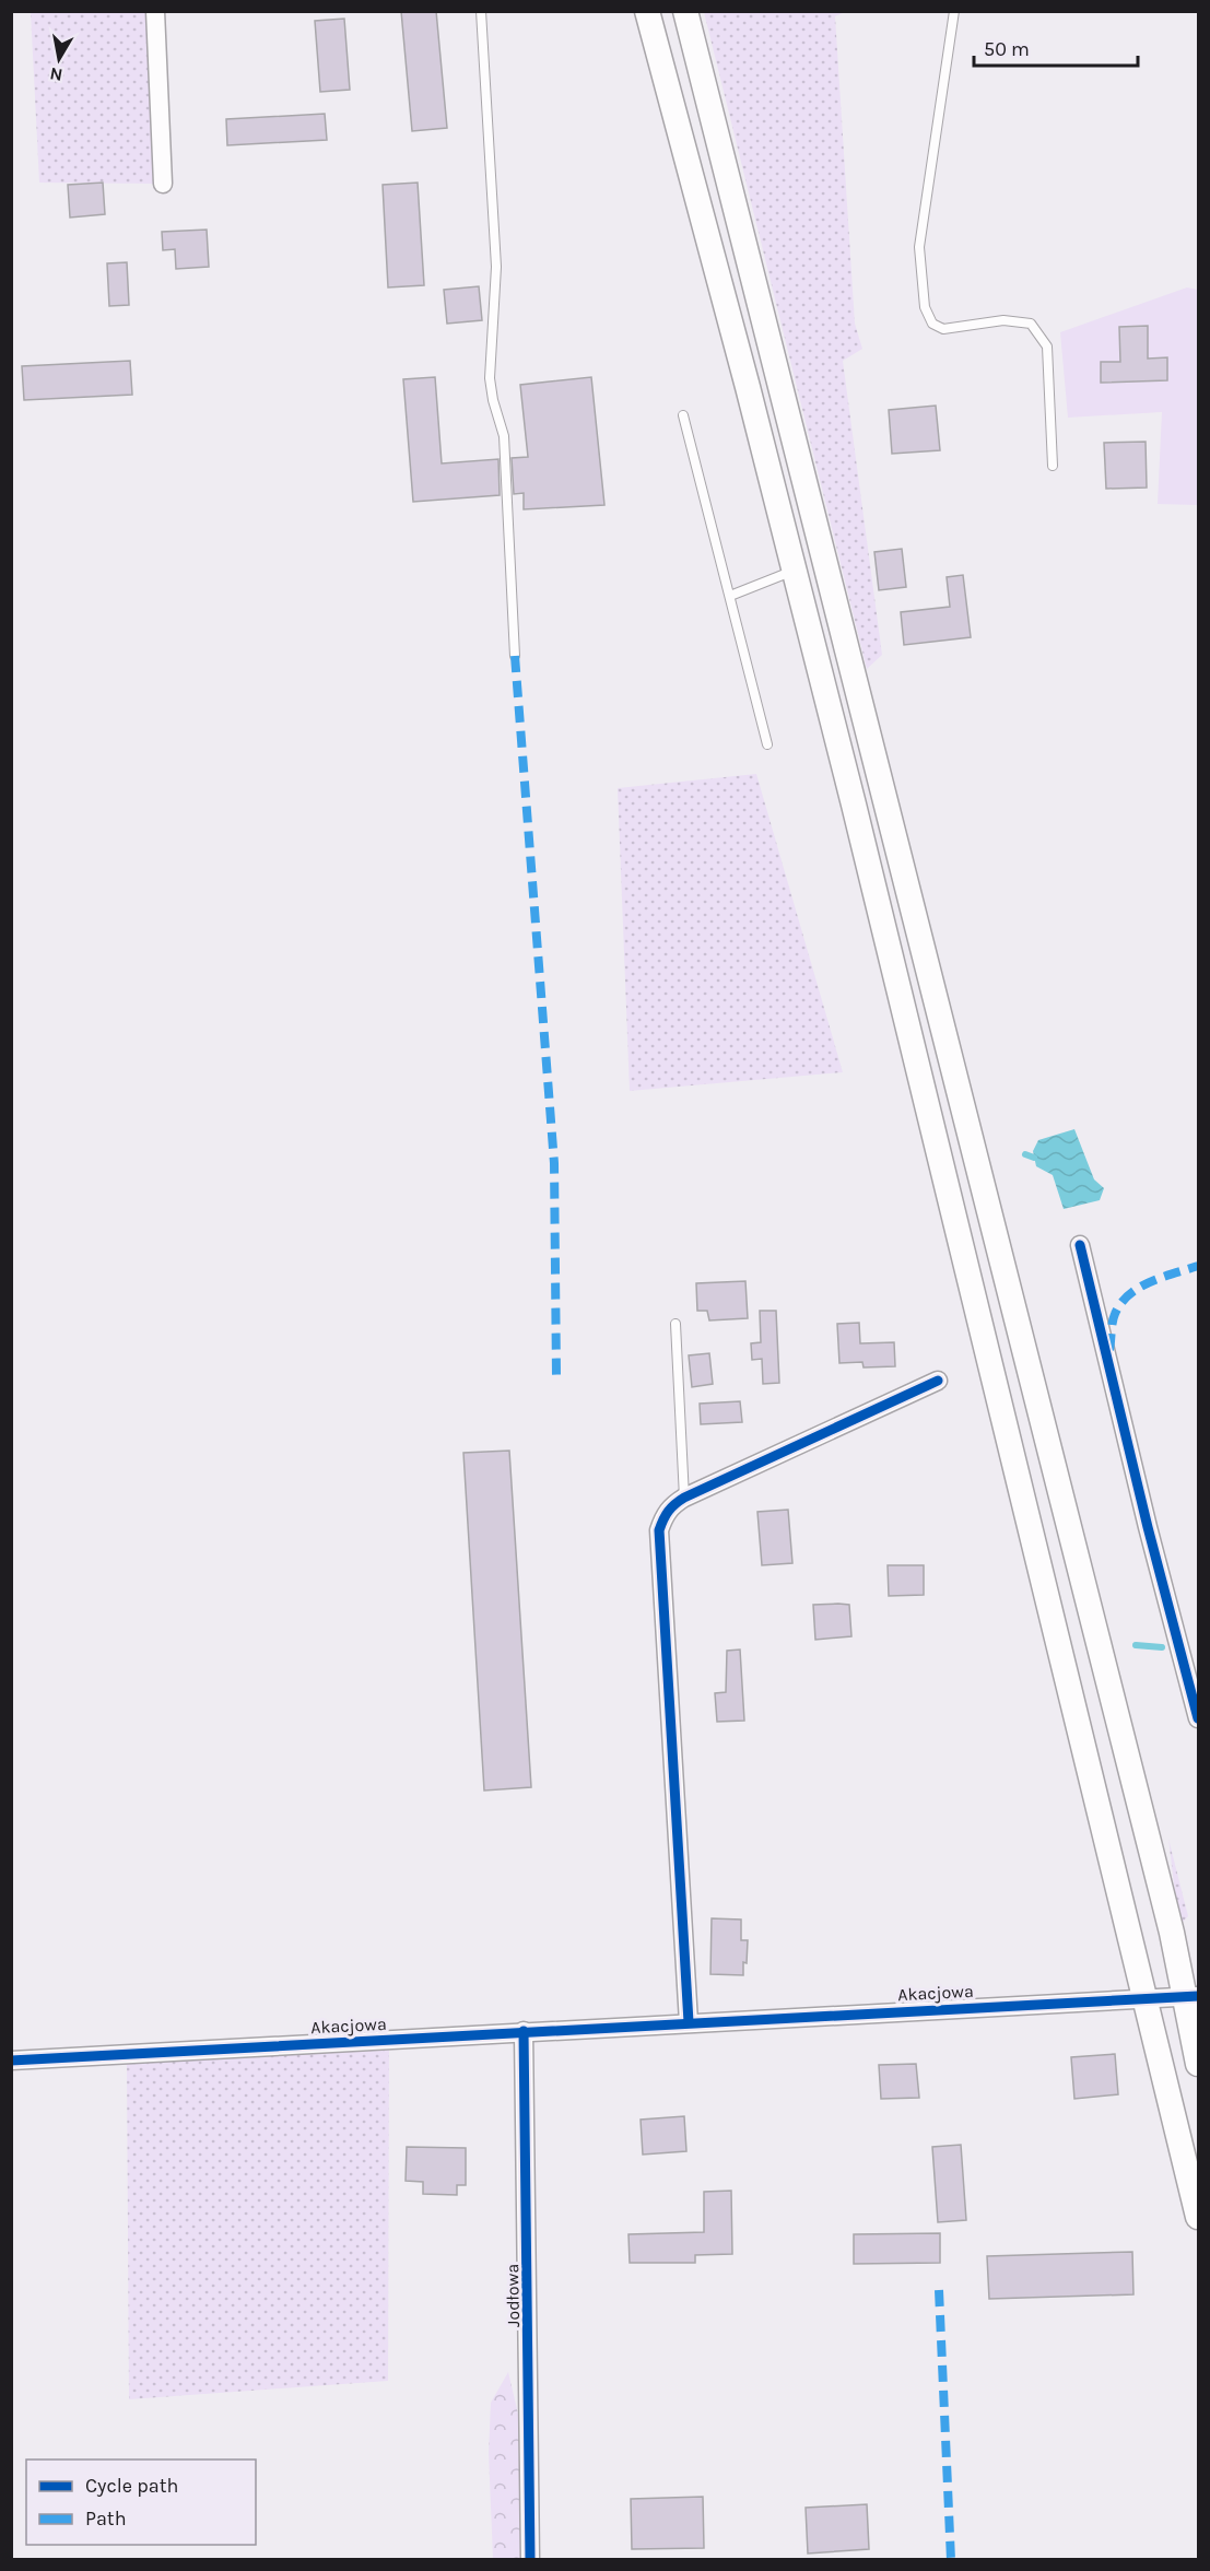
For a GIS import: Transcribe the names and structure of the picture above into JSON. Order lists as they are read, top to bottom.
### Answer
{
  "streets": {
    "street": ["Akacjowa", "Jodłowa"]
  },
  "crossings": [
    ["Akacjowa", "Jodłowa"]
  ],
  "legend": ["Cycle path", "Path"],
  "scale_bar": "50 m",
  "north": "bottom"
}
